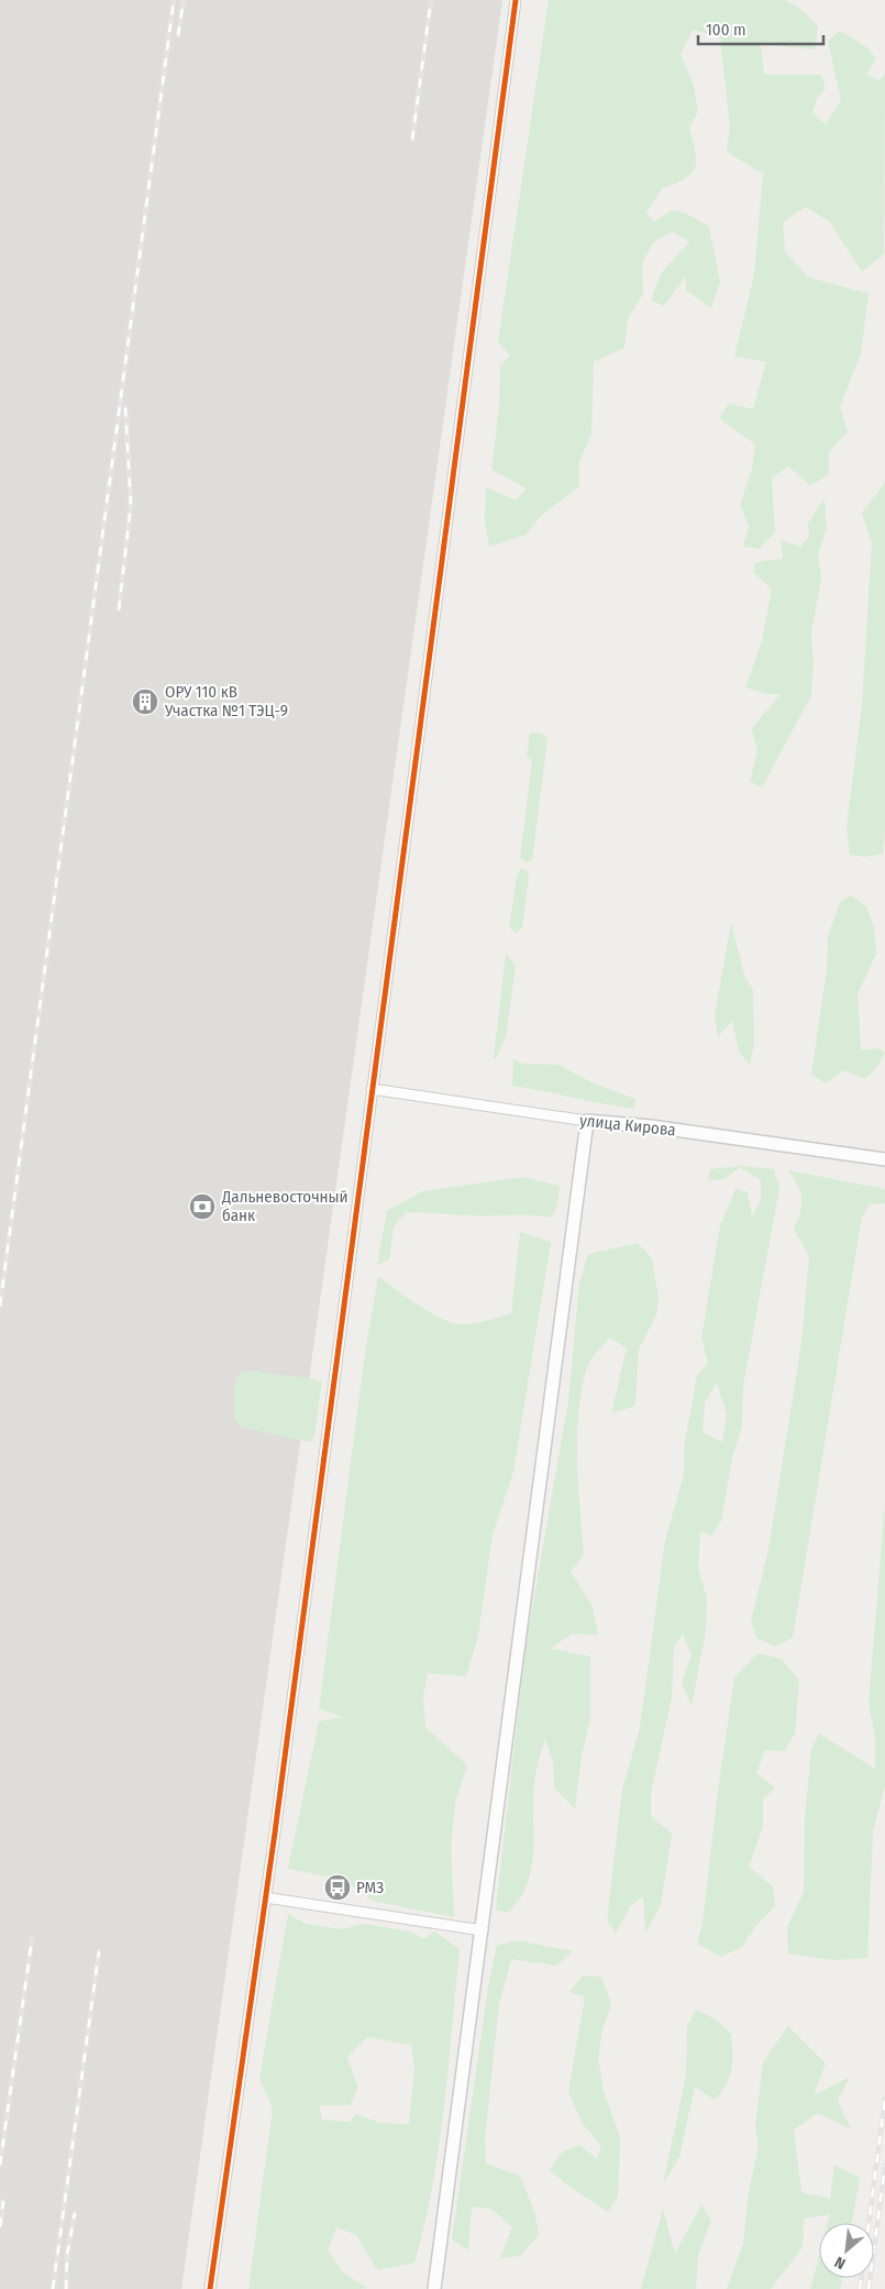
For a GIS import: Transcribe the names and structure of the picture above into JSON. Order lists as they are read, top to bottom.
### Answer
{
  "streets": {
    "street": ["улица Кирова"]
  },
  "places": {
    "building": ["ОРУ 110 кВ Участка №1 ТЭЦ-9"],
    "bank": ["Дальневосточный банк"],
    "bus stop": ["РМЗ"]
  },
  "scale_bar": "100 m",
  "north": "bottom left"
}
